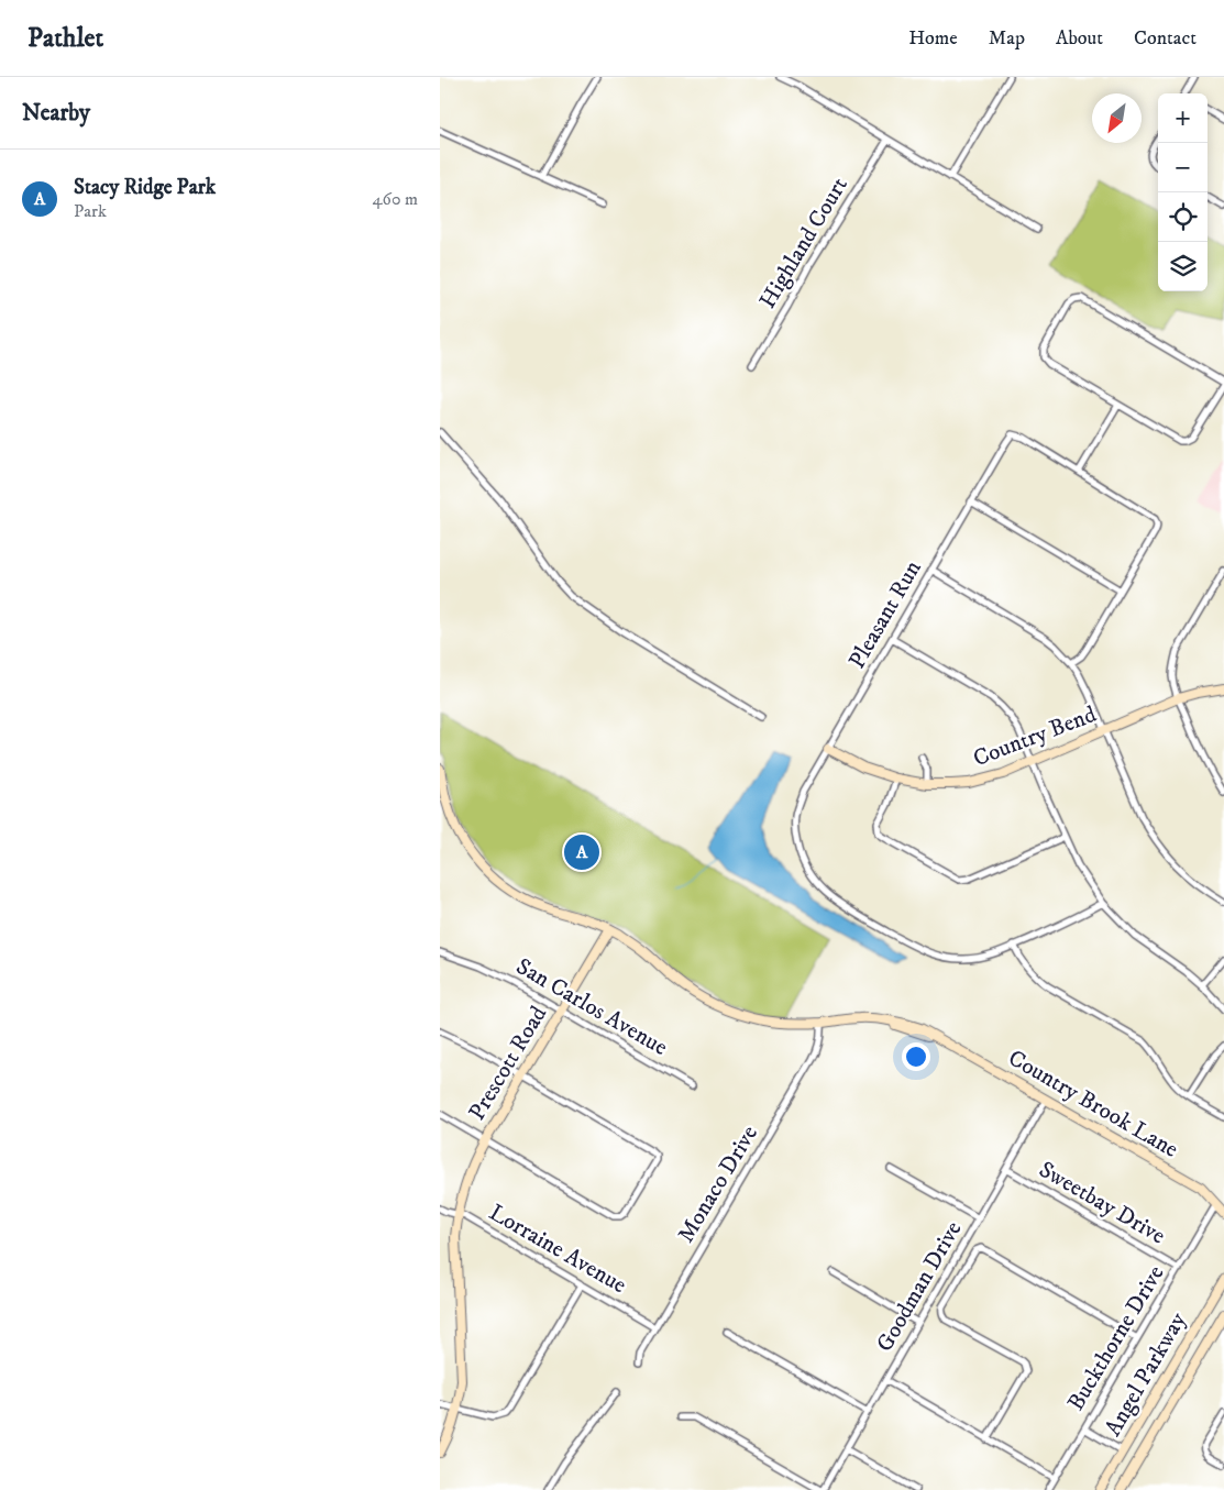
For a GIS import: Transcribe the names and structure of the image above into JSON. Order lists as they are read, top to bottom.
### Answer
{
  "streets": {
    "street": [
      "Highland Court",
      "Pleasant Run",
      "Country Bend",
      "San Carlos Avenue",
      "Prescott Road",
      "Country Brook Lane",
      "Monaco Drive",
      "Sweetbay Drive",
      "Lorraine Avenue",
      "Goodman Drive",
      "Buckthorne Drive",
      "Angel Parkway"
    ]
  },
  "crossings": [
    ["Pleasant Run", "Country Bend"],
    ["San Carlos Avenue", "Prescott Road"],
    ["Prescott Road", "Country Brook Lane"],
    ["Prescott Road", "Lorraine Avenue"],
    ["Country Brook Lane", "Monaco Drive"],
    ["Country Brook Lane", "Goodman Drive"],
    ["Country Brook Lane", "Buckthorne Drive"],
    ["Monaco Drive", "Lorraine Avenue"],
    ["Sweetbay Drive", "Goodman Drive"],
    ["Sweetbay Drive", "Buckthorne Drive"]
  ],
  "north": "bottom left",
  "page": {
    "header": "Pathlet",
    "nav": [
      "Home",
      "Map",
      "About",
      "Contact"
    ],
    "heading": "Nearby",
    "map_buttons": ["+", "−"],
    "list": [
      {
        "mark": "A",
        "name": "Stacy Ridge Park",
        "note": "Park",
        "value": "460 m"
      }
    ],
    "pins": "A"
  }
}
